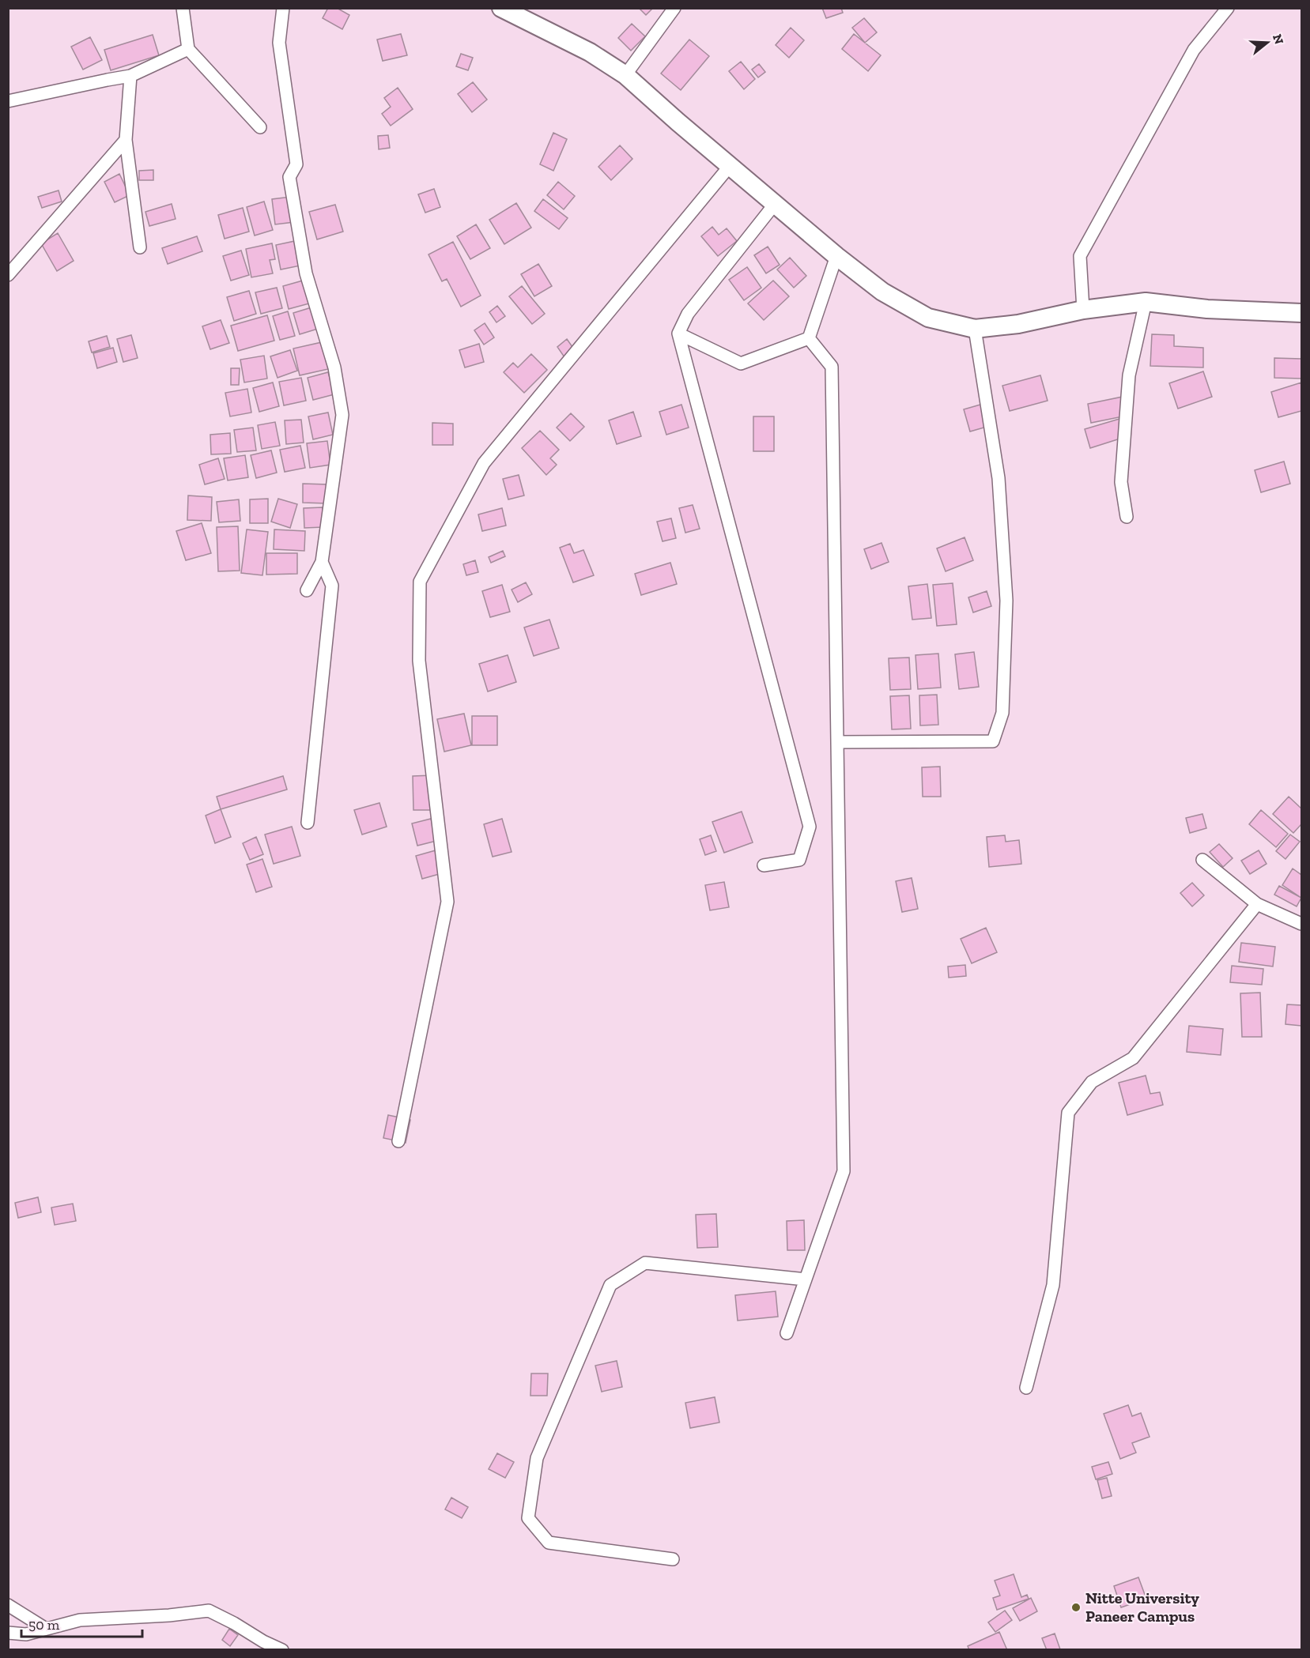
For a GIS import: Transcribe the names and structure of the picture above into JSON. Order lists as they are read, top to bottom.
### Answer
{
  "places": ["Nitte University Paneer Campus"],
  "scale_bar": "50 m",
  "north": "right"
}
